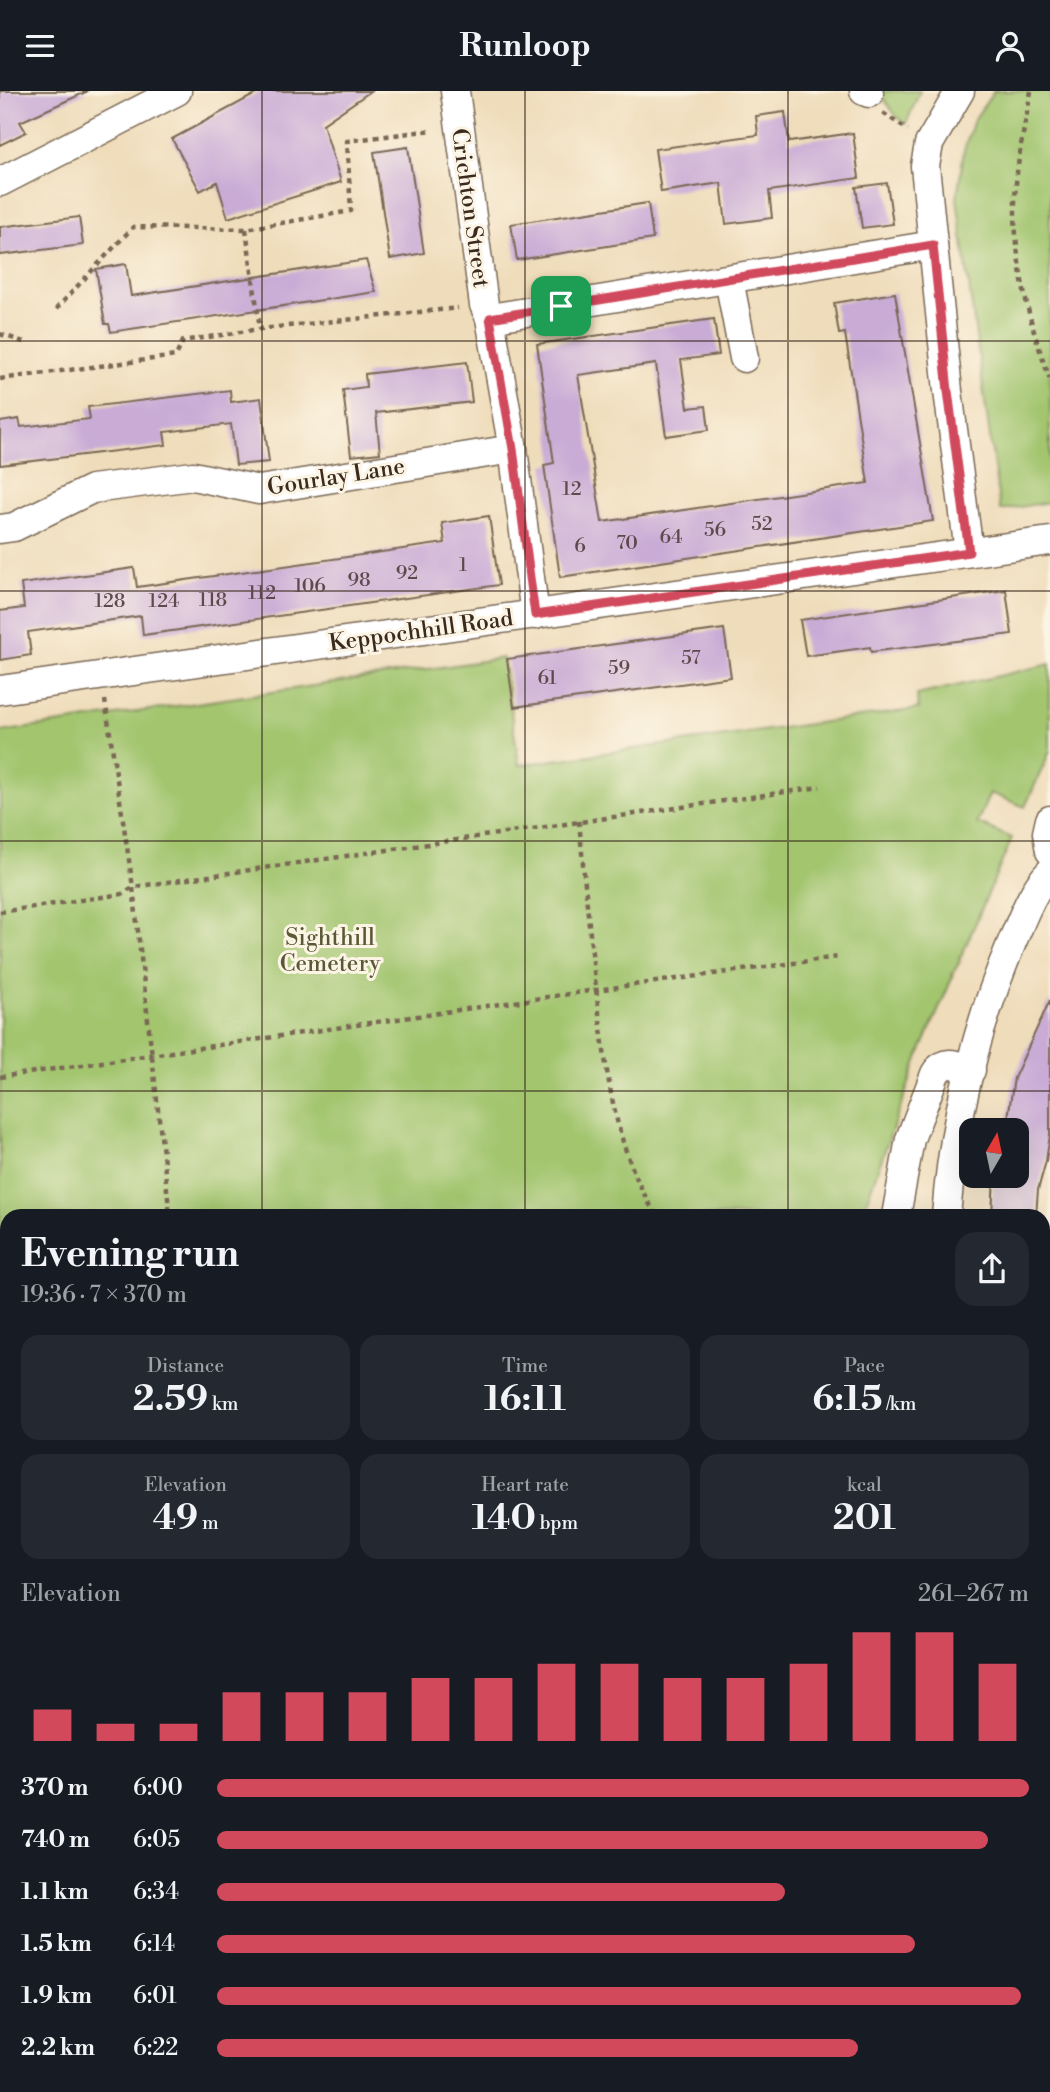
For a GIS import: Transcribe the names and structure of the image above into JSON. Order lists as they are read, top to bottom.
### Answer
{
  "streets": {
    "street": ["Crichton Street", "Gourlay Lane", "Keppochhill Road"]
  },
  "crossings": [
    ["Crichton Street", "Gourlay Lane"],
    ["Crichton Street", "Keppochhill Road"]
  ],
  "parks": ["Sighthill Cemetery"],
  "house_numbers": [
    "12",
    "52",
    "56",
    "64",
    "70",
    "6",
    "1",
    "92",
    "98",
    "106",
    "112",
    "118",
    "128",
    "124",
    "57",
    "59",
    "61"
  ],
  "north": "top",
  "page": {
    "header": "Runloop",
    "heading": ["Evening run", "19:36 · 7 × 370 m"],
    "stats": [
      ["Distance", "2.59 km"],
      ["Time", "16:11"],
      ["Pace", "6:15 /km"],
      ["Elevation", "49 m"],
      ["Heart rate", "140 bpm"],
      ["kcal", "201"]
    ],
    "chart": ["Elevation", "261–267 m"],
    "list": [
      {
        "name": "370 m",
        "note": "6:00"
      },
      {
        "name": "740 m",
        "note": "6:05"
      },
      {
        "name": "1.1 km",
        "note": "6:34"
      },
      {
        "name": "1.5 km",
        "note": "6:14"
      },
      {
        "name": "1.9 km",
        "note": "6:01"
      },
      {
        "name": "2.2 km",
        "note": "6:22"
      }
    ]
  }
}
